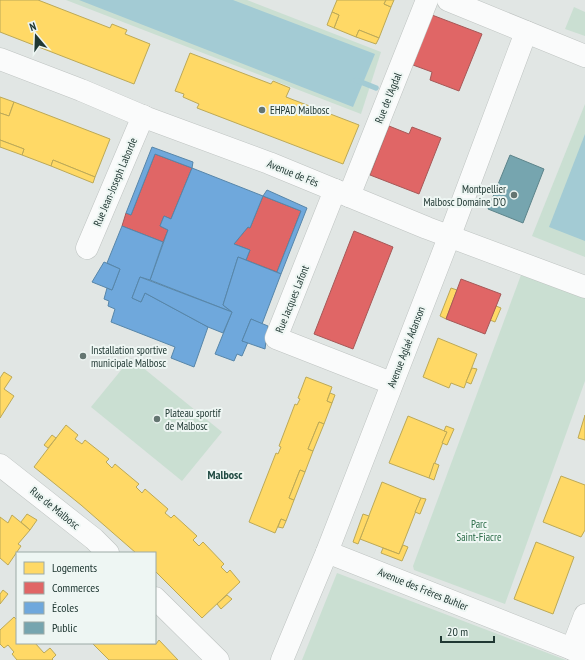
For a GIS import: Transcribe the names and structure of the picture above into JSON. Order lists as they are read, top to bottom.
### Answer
{
  "streets": {
    "street": [
      "Rue de l'Agdal",
      "Avenue de Fès",
      "Rue Jean-Joseph Laborde",
      "Rue Jacques Lafont",
      "Avenue Aglaé Adanson",
      "Rue de Malbosc",
      "Avenue des Frères Buhler"
    ]
  },
  "crossings": [
    ["Rue de l'Agdal", "Avenue de Fès"],
    ["Rue de l'Agdal", "Rue Jacques Lafont"],
    ["Avenue de Fès", "Rue Jean-Joseph Laborde"],
    ["Avenue de Fès", "Rue Jacques Lafont"],
    ["Avenue de Fès", "Avenue Aglaé Adanson"],
    ["Rue Jacques Lafont", "Avenue Aglaé Adanson"],
    ["Avenue Aglaé Adanson", "Avenue des Frères Buhler"]
  ],
  "districts": ["Malbosc"],
  "parks": ["Parc Saint-Fiacre"],
  "places": [
    "EHPAD Malbosc",
    "Montpellier Malbosc Domaine D'O",
    "Installation sportive municipale Malbosc",
    "Plateau sportif de Malbosc"
  ],
  "legend": [
    "Logements",
    "Commerces",
    "Écoles",
    "Public"
  ],
  "scale_bar": "20 m",
  "north": "top"
}
